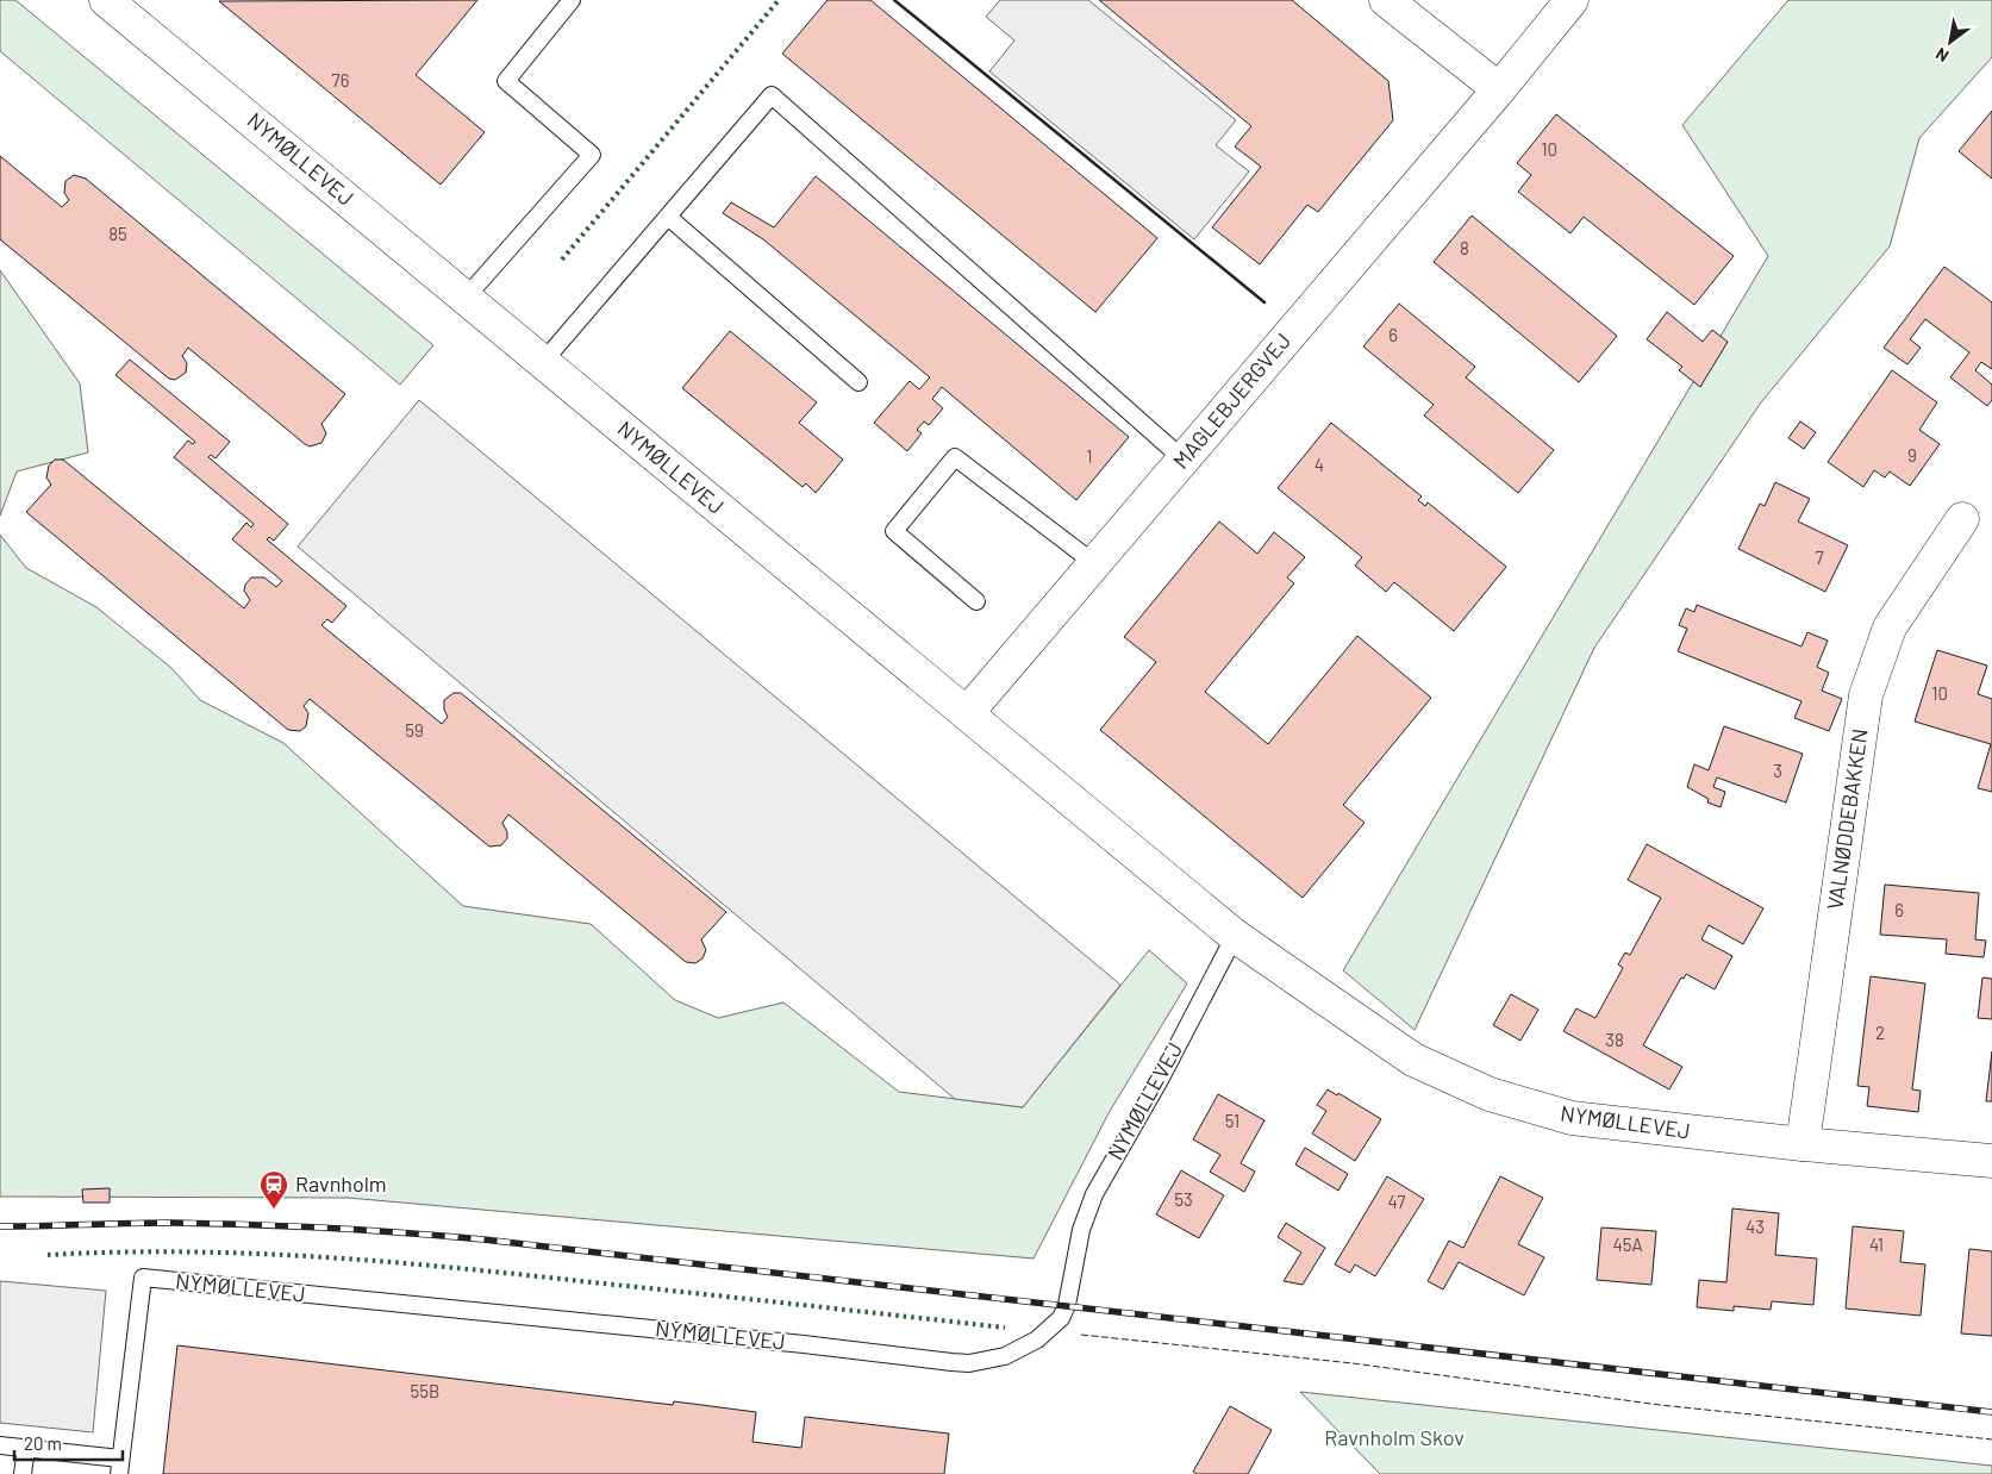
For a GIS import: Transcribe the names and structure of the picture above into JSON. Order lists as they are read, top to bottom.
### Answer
{
  "streets": {
    "street": ["NYMØLLEVEJ", "MAGLEBJERGVEJ", "VALNØDDEBAKKEN"]
  },
  "crossings": [
    ["NYMØLLEVEJ", "MAGLEBJERGVEJ"],
    ["NYMØLLEVEJ", "VALNØDDEBAKKEN"]
  ],
  "parks": ["Ravnholm Skov"],
  "places": {
    "station": ["Ravnholm"]
  },
  "house_numbers": [
    "76",
    "10",
    "85",
    "8",
    "6",
    "9",
    "1",
    "4",
    "7",
    "10",
    "59",
    "3",
    "6",
    "2",
    "38",
    "51",
    "53",
    "47",
    "43",
    "45A",
    "41",
    "55B"
  ],
  "scale_bar": "20 m",
  "north": "bottom left"
}
